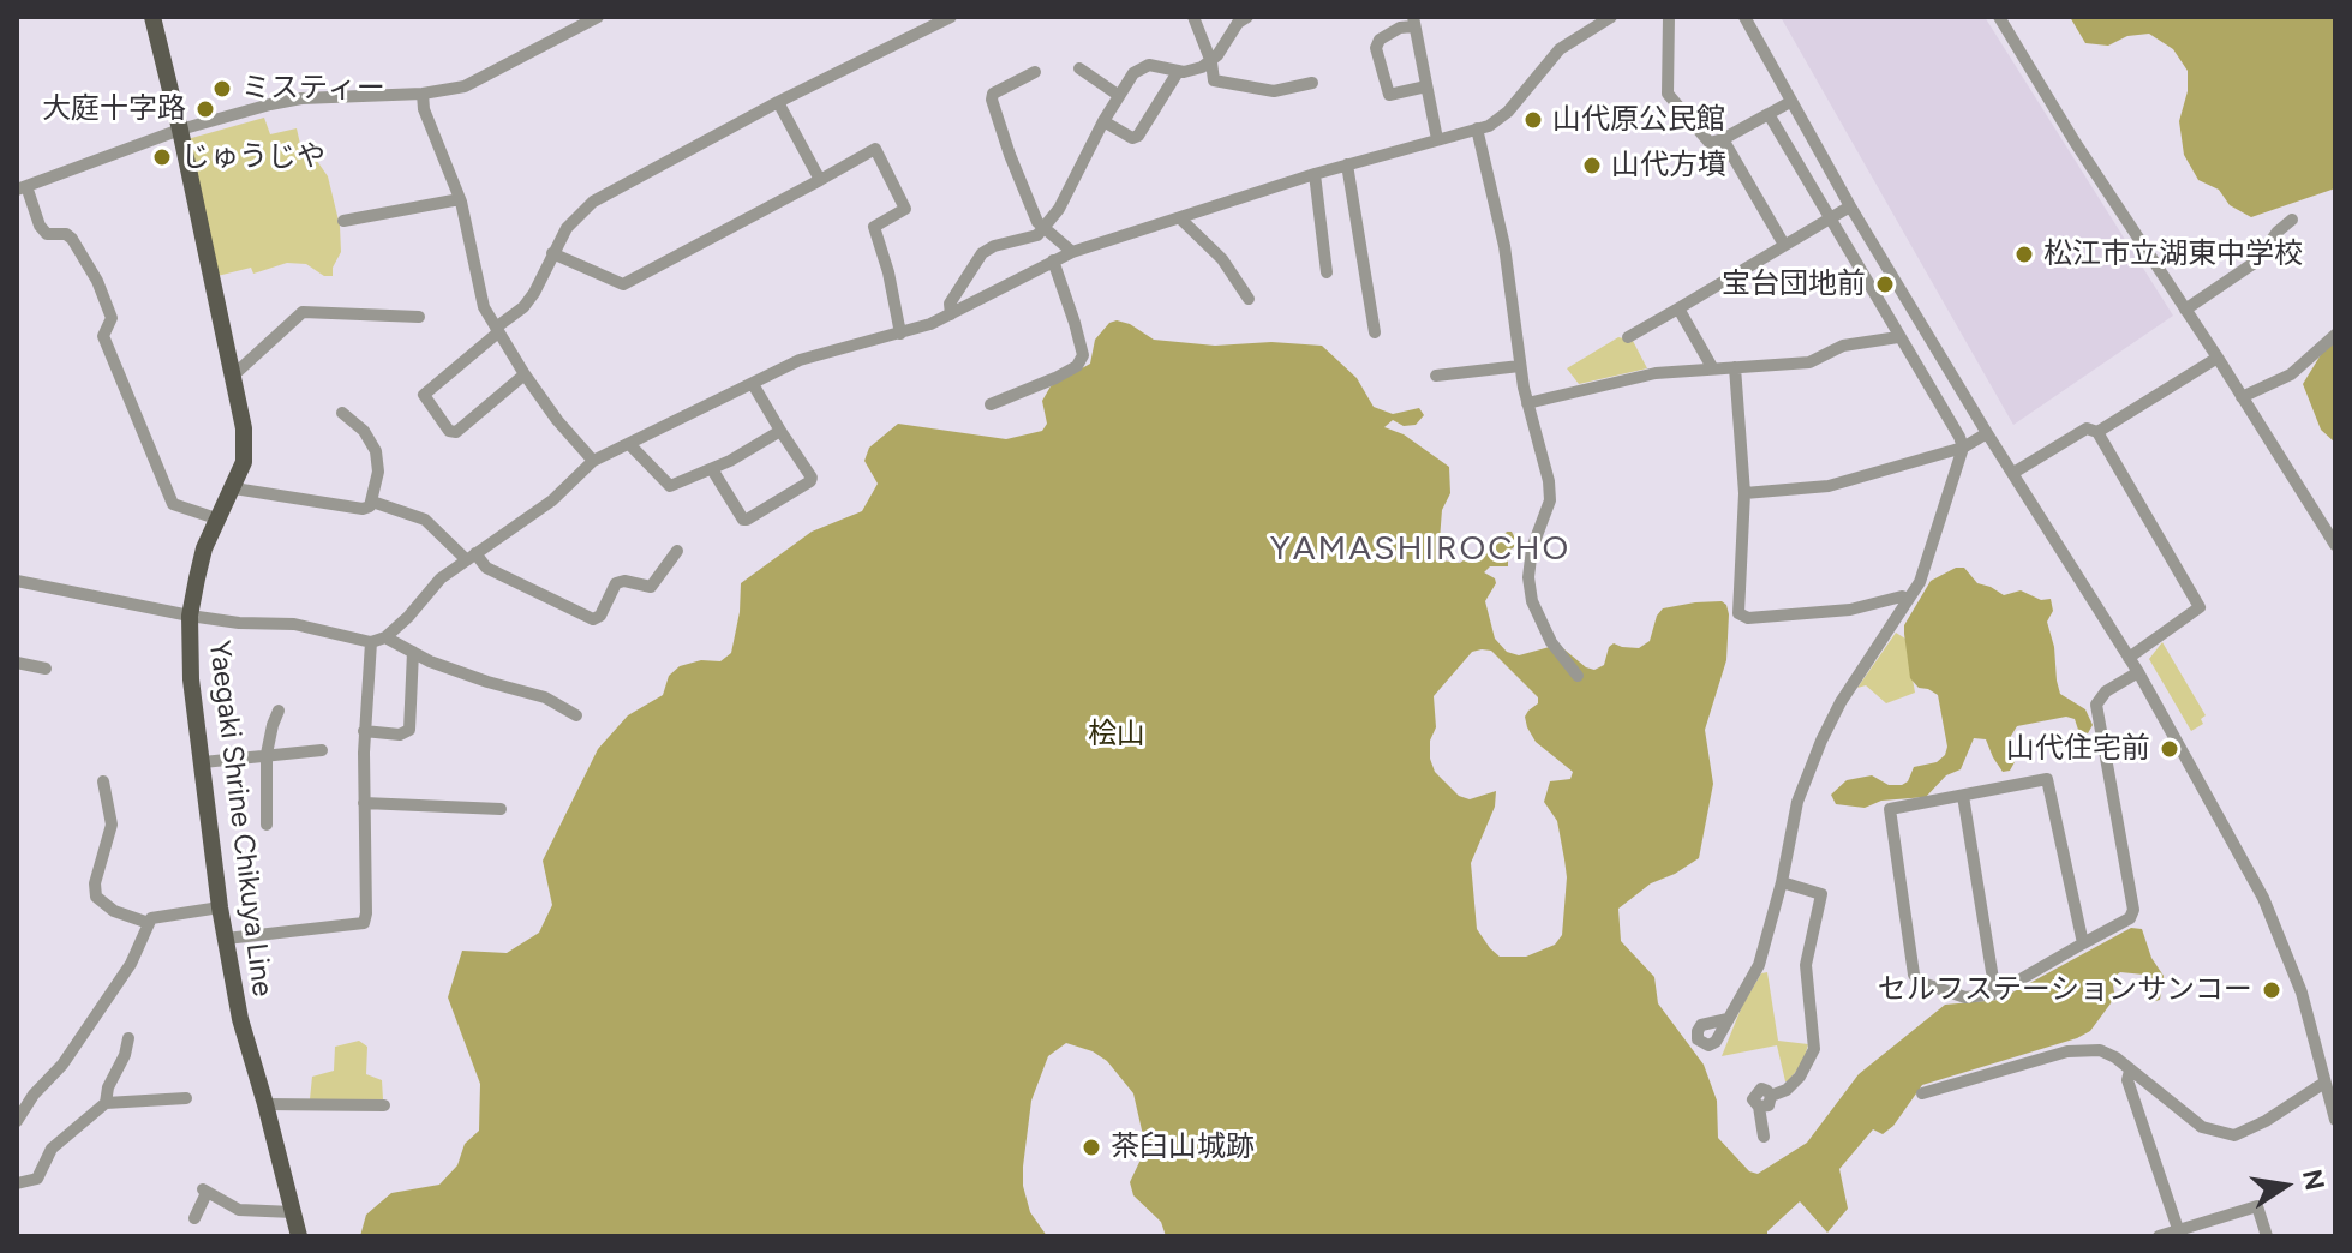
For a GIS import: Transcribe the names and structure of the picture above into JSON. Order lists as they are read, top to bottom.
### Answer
{
  "streets": {
    "main road": ["Yaegaki Shrine Chikuya Line"]
  },
  "districts": ["YAMASHIROCHO"],
  "parks": ["桧山"],
  "places": [
    "ミスティー",
    "大庭十字路",
    "山代原公民館",
    "じゅうじや",
    "山代方墳",
    "松江市立湖東中学校",
    "宝台団地前",
    "山代住宅前",
    "セルフステーションサンコー",
    "茶臼山城跡"
  ],
  "north": "right"
}
